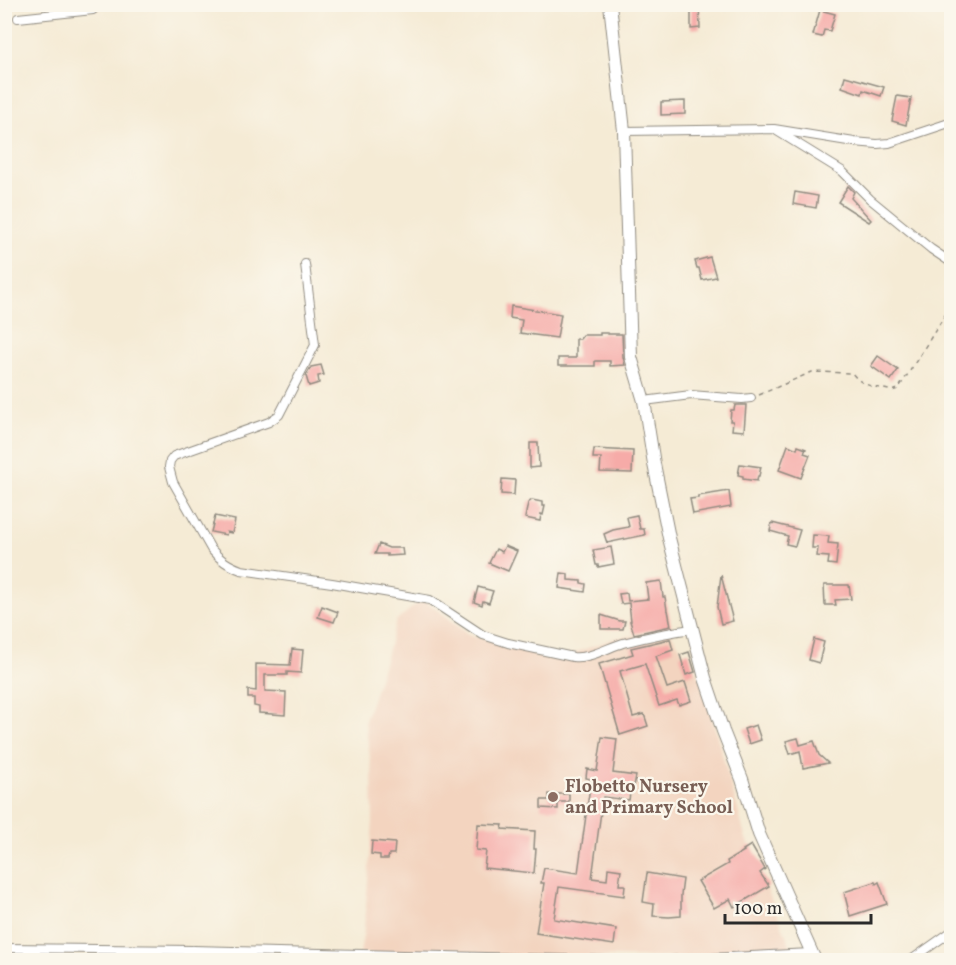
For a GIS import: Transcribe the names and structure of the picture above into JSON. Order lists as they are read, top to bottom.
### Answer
{
  "places": ["Flobetto Nursery and Primary School"],
  "scale_bar": "100 m"
}
